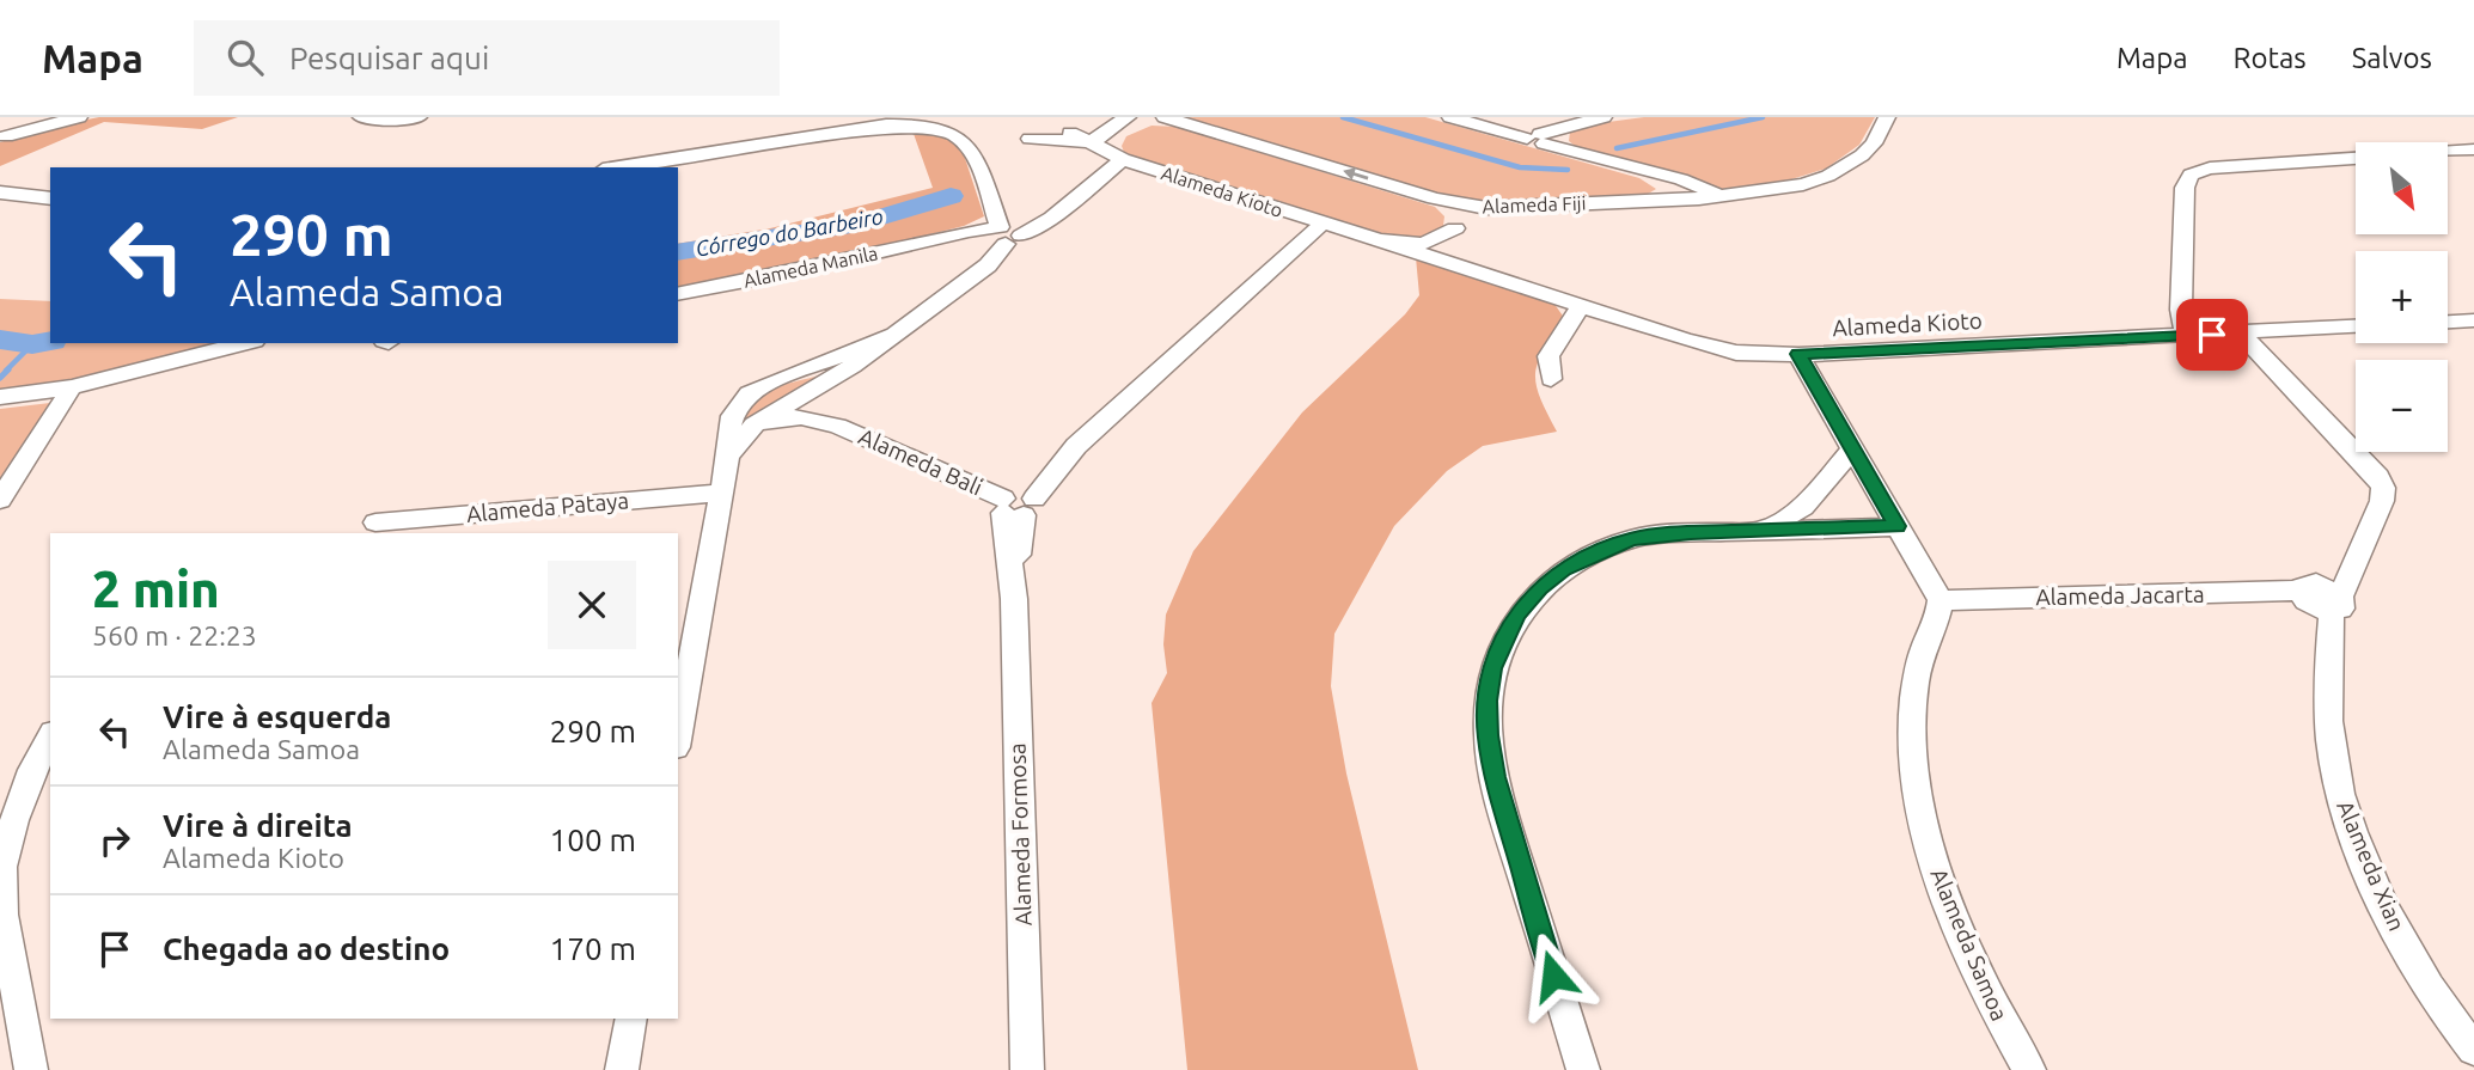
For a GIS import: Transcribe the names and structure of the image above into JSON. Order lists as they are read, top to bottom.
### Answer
{
  "streets": {
    "street": [
      "Alameda Kioto",
      "Alameda Fiji",
      "Alameda Manila",
      "Alameda Bali",
      "Alameda Pataya",
      "Alameda Jacarta",
      "Alameda Formosa",
      "Alameda Xian",
      "Alameda Samoa"
    ]
  },
  "crossings": [
    ["Alameda Kioto", "Alameda Xian"],
    ["Alameda Bali", "Alameda Formosa"],
    ["Alameda Jacarta", "Alameda Xian"],
    ["Alameda Jacarta", "Alameda Samoa"]
  ],
  "one_way": ["Alameda Fiji"],
  "water": ["Córrego do Barbeiro"],
  "north": "bottom right",
  "page": {
    "header": "Mapa",
    "search": "Pesquisar aqui",
    "nav": ["Mapa", "Rotas", "Salvos"],
    "map_buttons": ["+", "−"],
    "turn": ["290 m", "Alameda Samoa"],
    "heading": ["2 min", "560 m · 22:23"],
    "list": [
      {
        "name": "Vire à esquerda",
        "note": "Alameda Samoa",
        "value": "290 m"
      },
      {
        "name": "Vire à direita",
        "note": "Alameda Kioto",
        "value": "100 m"
      },
      {
        "name": "Chegada ao destino",
        "value": "170 m"
      }
    ]
  }
}
